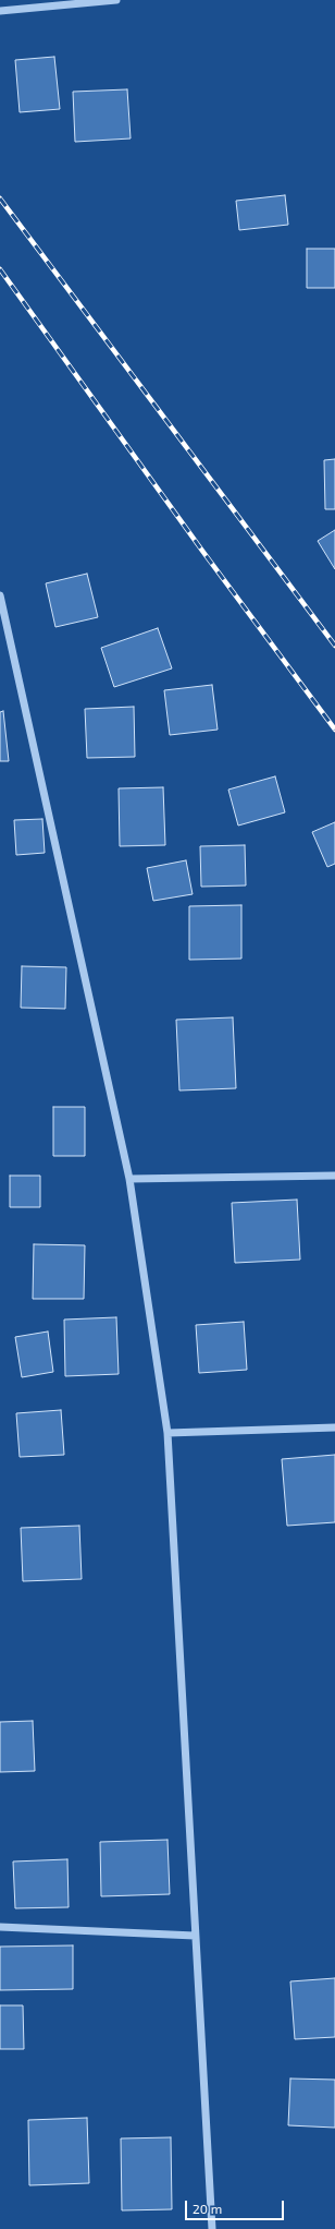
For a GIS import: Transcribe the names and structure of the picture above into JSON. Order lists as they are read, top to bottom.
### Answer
{
  "scale_bar": "20 m"
}
